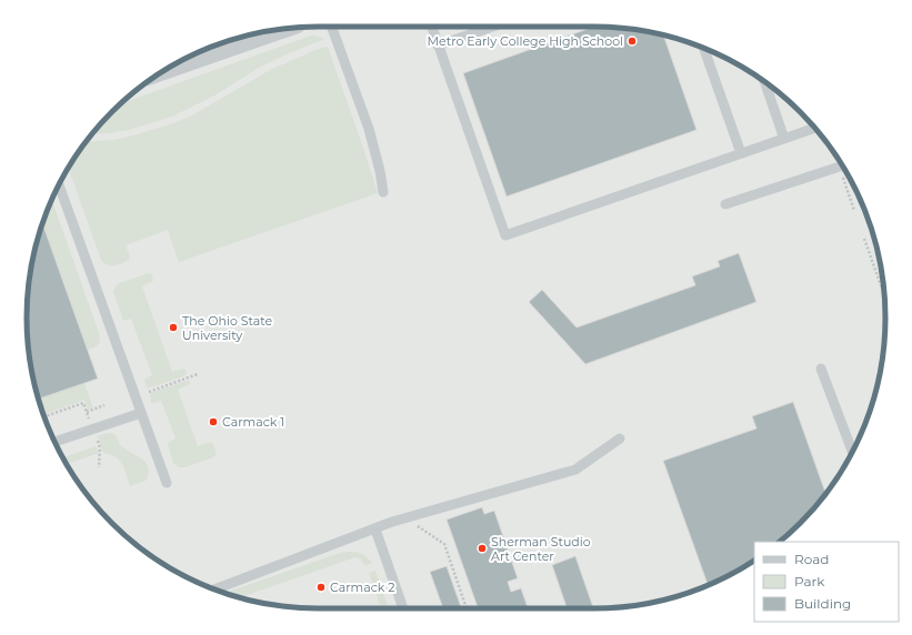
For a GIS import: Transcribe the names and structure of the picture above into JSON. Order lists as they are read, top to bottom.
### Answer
{
  "places": [
    "Metro Early College High School",
    "The Ohio State University",
    "Carmack 1",
    "Sherman Studio Art Center",
    "Carmack 2"
  ],
  "legend": ["Road", "Park", "Building"]
}
